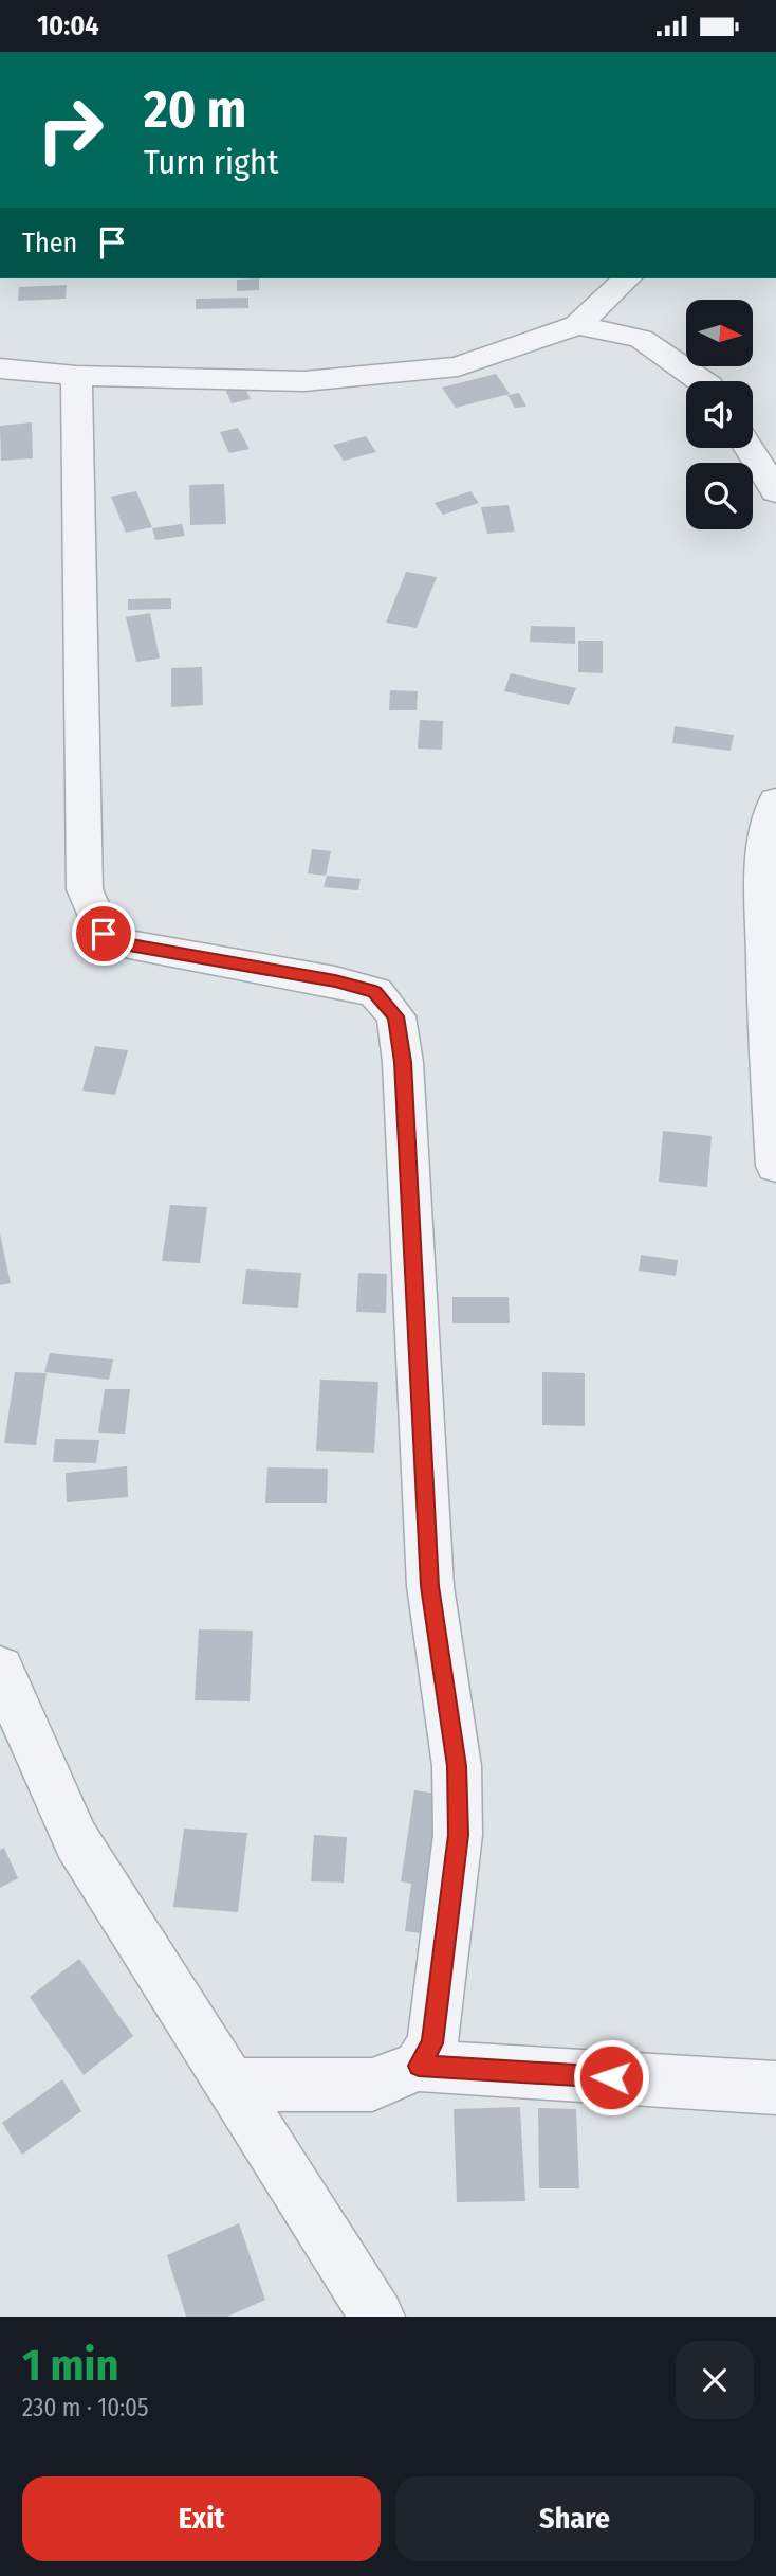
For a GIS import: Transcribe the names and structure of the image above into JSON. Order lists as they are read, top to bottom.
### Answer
{
  "north": "right",
  "page": {
    "status": "10:04",
    "turn": ["20 m", "Turn right"],
    "then": "Then",
    "heading": ["1 min", "230 m · 10:05"],
    "buttons": ["Exit", "Share"]
  }
}
